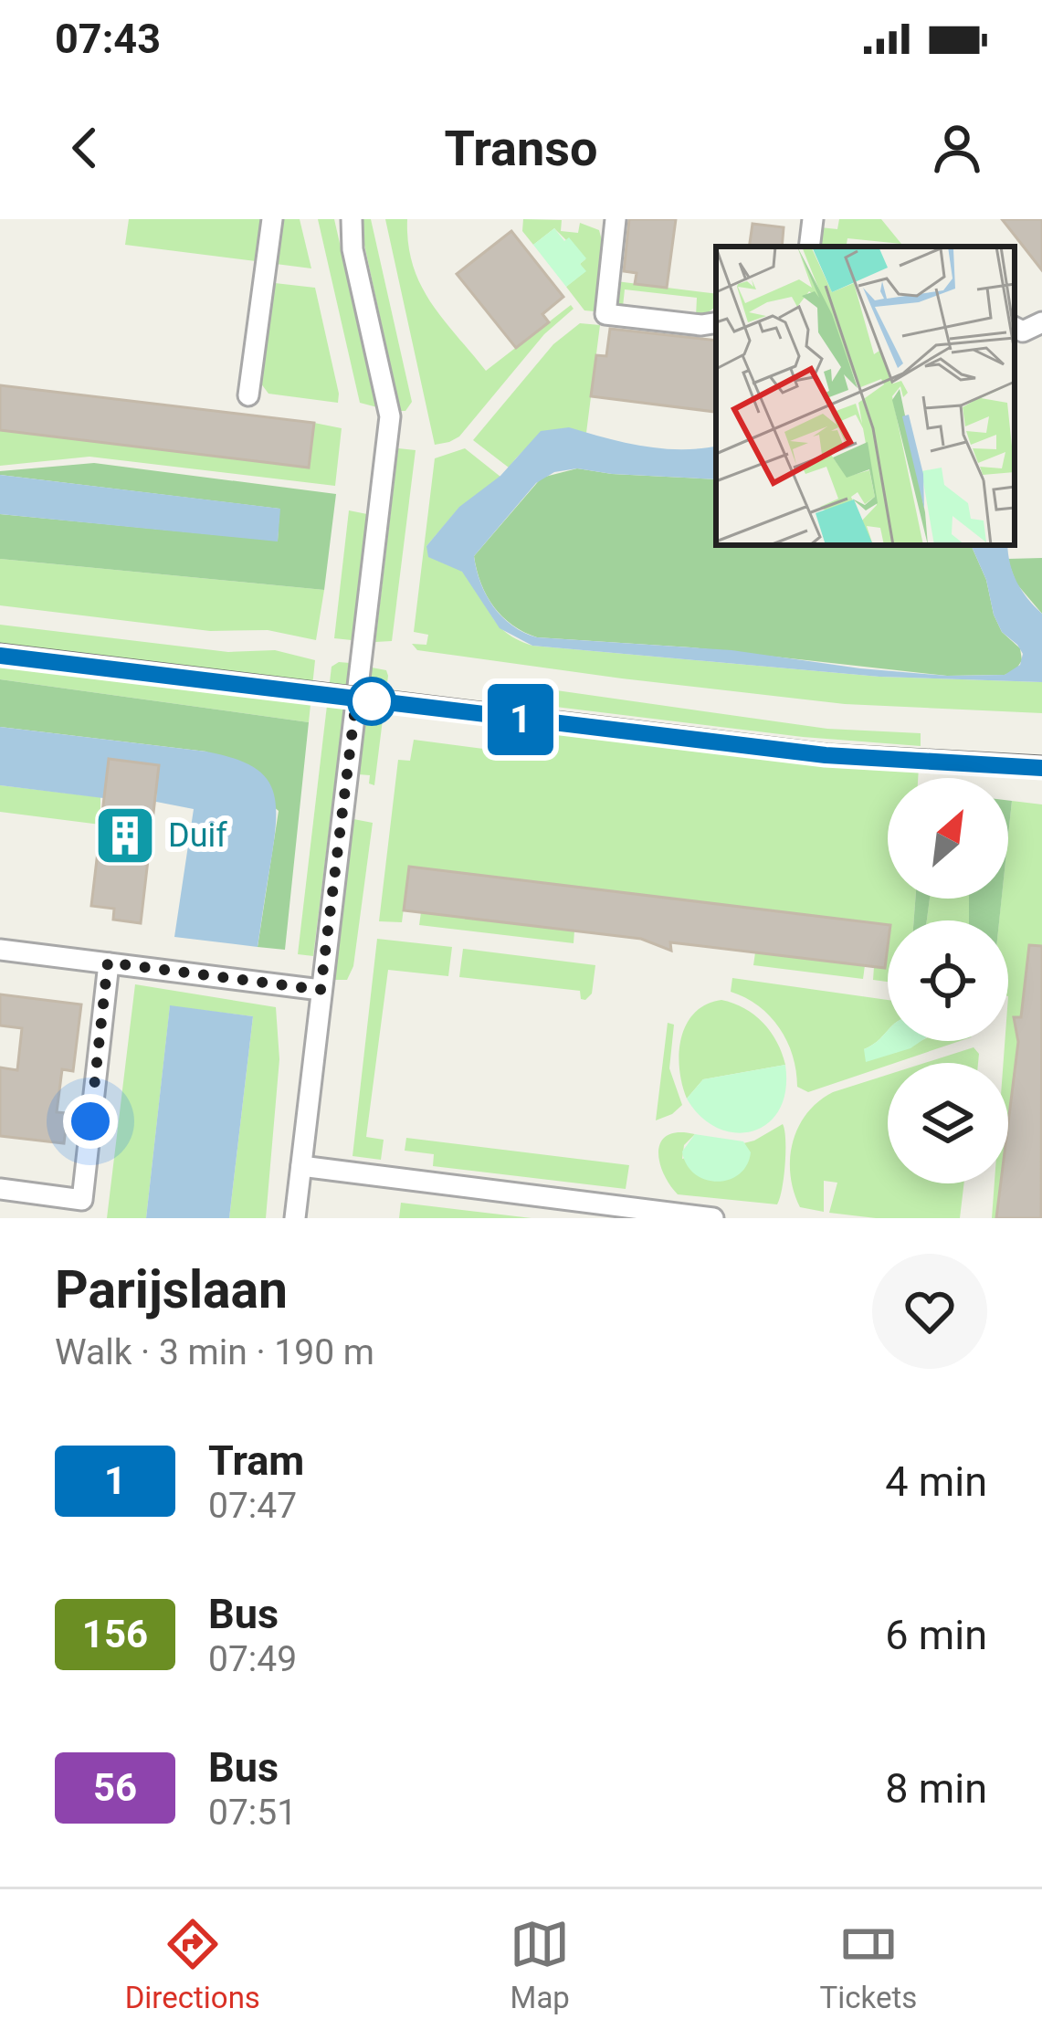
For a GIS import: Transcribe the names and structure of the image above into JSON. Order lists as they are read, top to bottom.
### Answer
{
  "places": {
    "building": ["Duif"]
  },
  "lines": ["tram line 1"],
  "north": "top right",
  "page": {
    "status": "07:43",
    "header": "Transo",
    "on_map": "1",
    "heading": ["Parijslaan", "Walk · 3 min · 190 m"],
    "list": [
      {
        "mark": "1",
        "name": "Tram",
        "note": "07:47",
        "value": "4 min"
      },
      {
        "mark": "156",
        "name": "Bus",
        "note": "07:49",
        "value": "6 min"
      },
      {
        "mark": "56",
        "name": "Bus",
        "note": "07:51",
        "value": "8 min"
      }
    ],
    "tabs": ["Directions", "Map", "Tickets"]
  }
}
